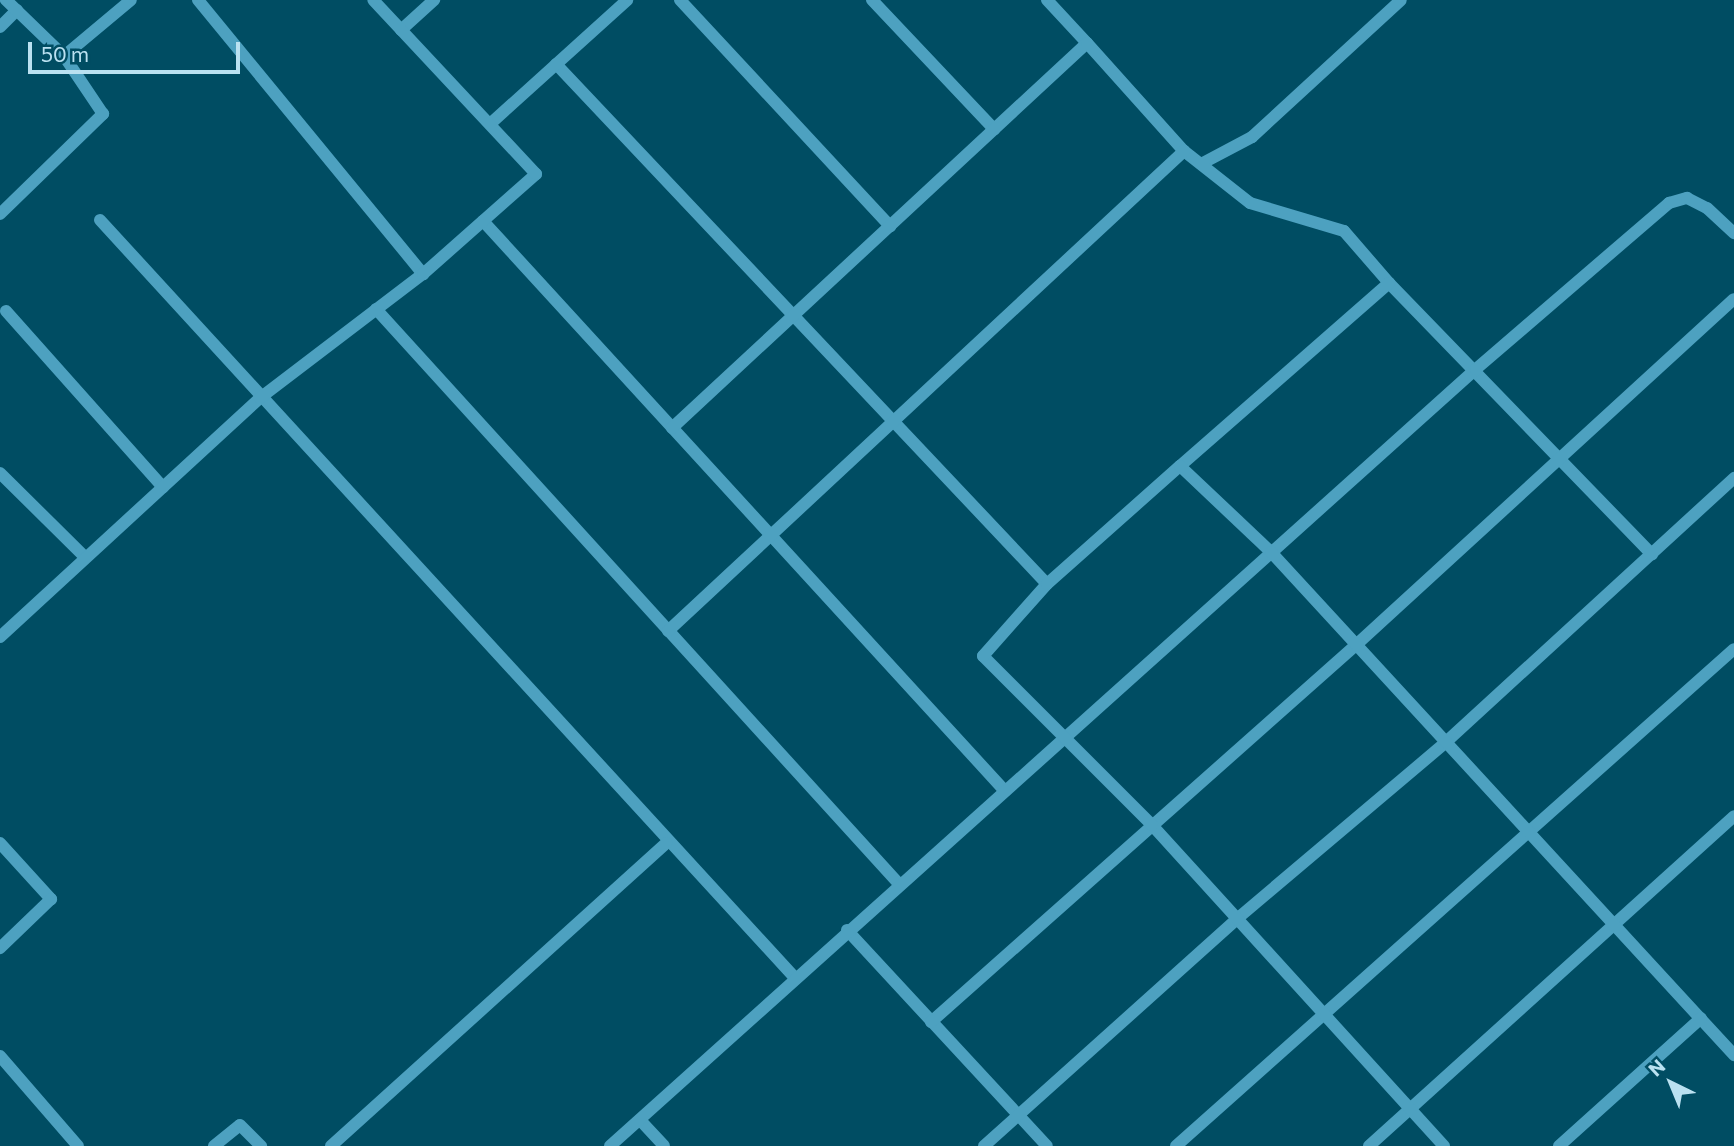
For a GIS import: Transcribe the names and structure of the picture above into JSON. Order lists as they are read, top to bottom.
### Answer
{
  "scale_bar": "50 m",
  "north": "top left"
}
